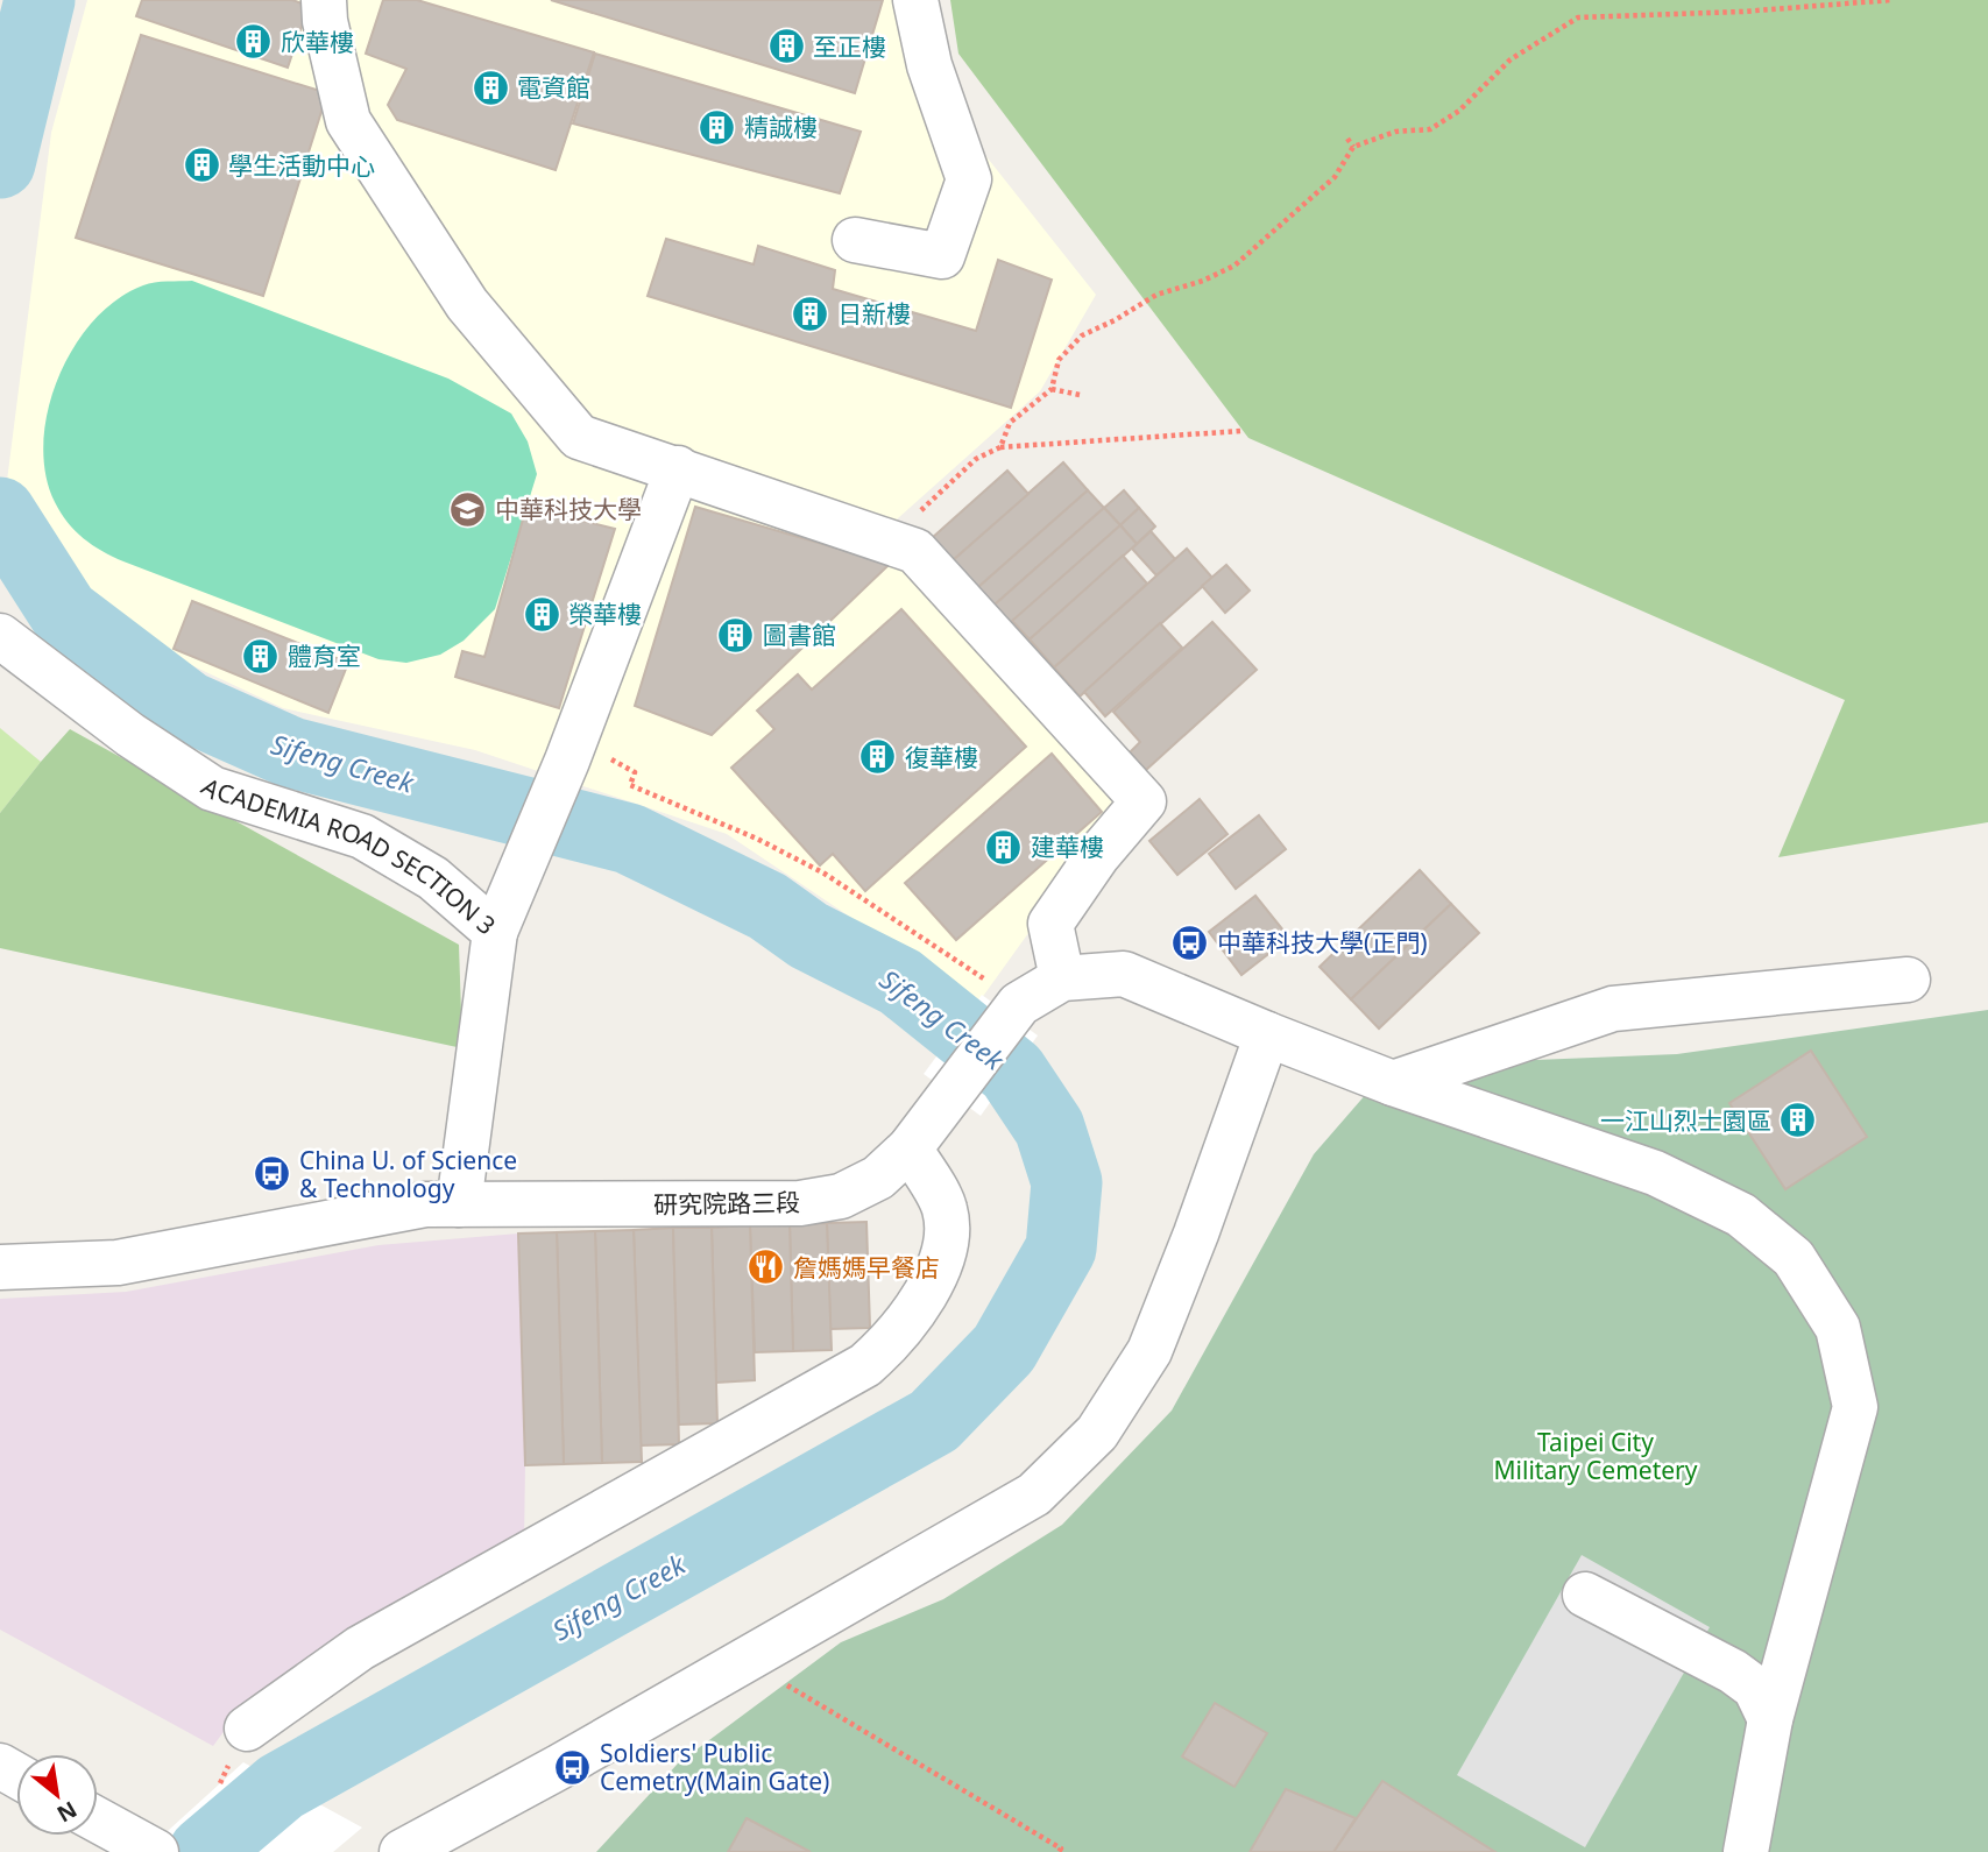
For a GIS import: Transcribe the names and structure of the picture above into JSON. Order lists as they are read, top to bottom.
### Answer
{
  "streets": {
    "street": ["ACADEMIA ROAD SECTION 3", "研究院路三段"]
  },
  "crossings": [
    ["ACADEMIA ROAD SECTION 3", "研究院路三段"]
  ],
  "water": ["Sifeng Creek"],
  "parks": ["Taipei City Military Cemetery"],
  "places": {
    "building": [
      "欣華樓",
      "至正樓",
      "電資館",
      "精誠樓",
      "學生活動中心",
      "日新樓",
      "榮華樓",
      "圖書館",
      "體育室",
      "復華樓",
      "建華樓",
      "一江山烈士園區"
    ],
    "school or university": ["中華科技大學"],
    "bus stop": ["中華科技大學(正門)", "China U. of Science & Technology", "Soldiers' Public Cemetry(Main Gate)"],
    "restaurant": ["詹媽媽早餐店"]
  },
  "north": "bottom right"
}
